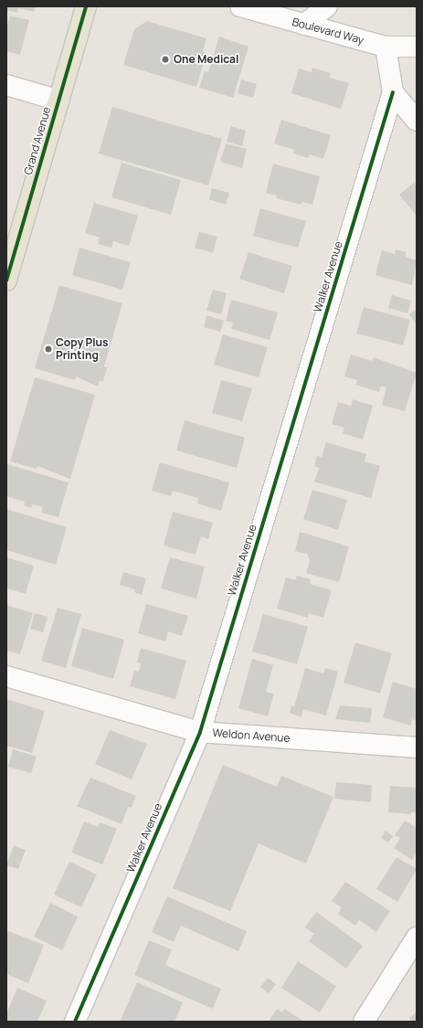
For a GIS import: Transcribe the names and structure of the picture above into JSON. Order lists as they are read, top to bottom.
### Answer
{
  "streets": {
    "main road": ["Grand Avenue"],
    "street": ["Boulevard Way", "Walker Avenue", "Weldon Avenue"]
  },
  "crossings": [
    ["Walker Avenue", "Weldon Avenue"]
  ],
  "places": ["One Medical", "Copy Plus Printing"]
}
